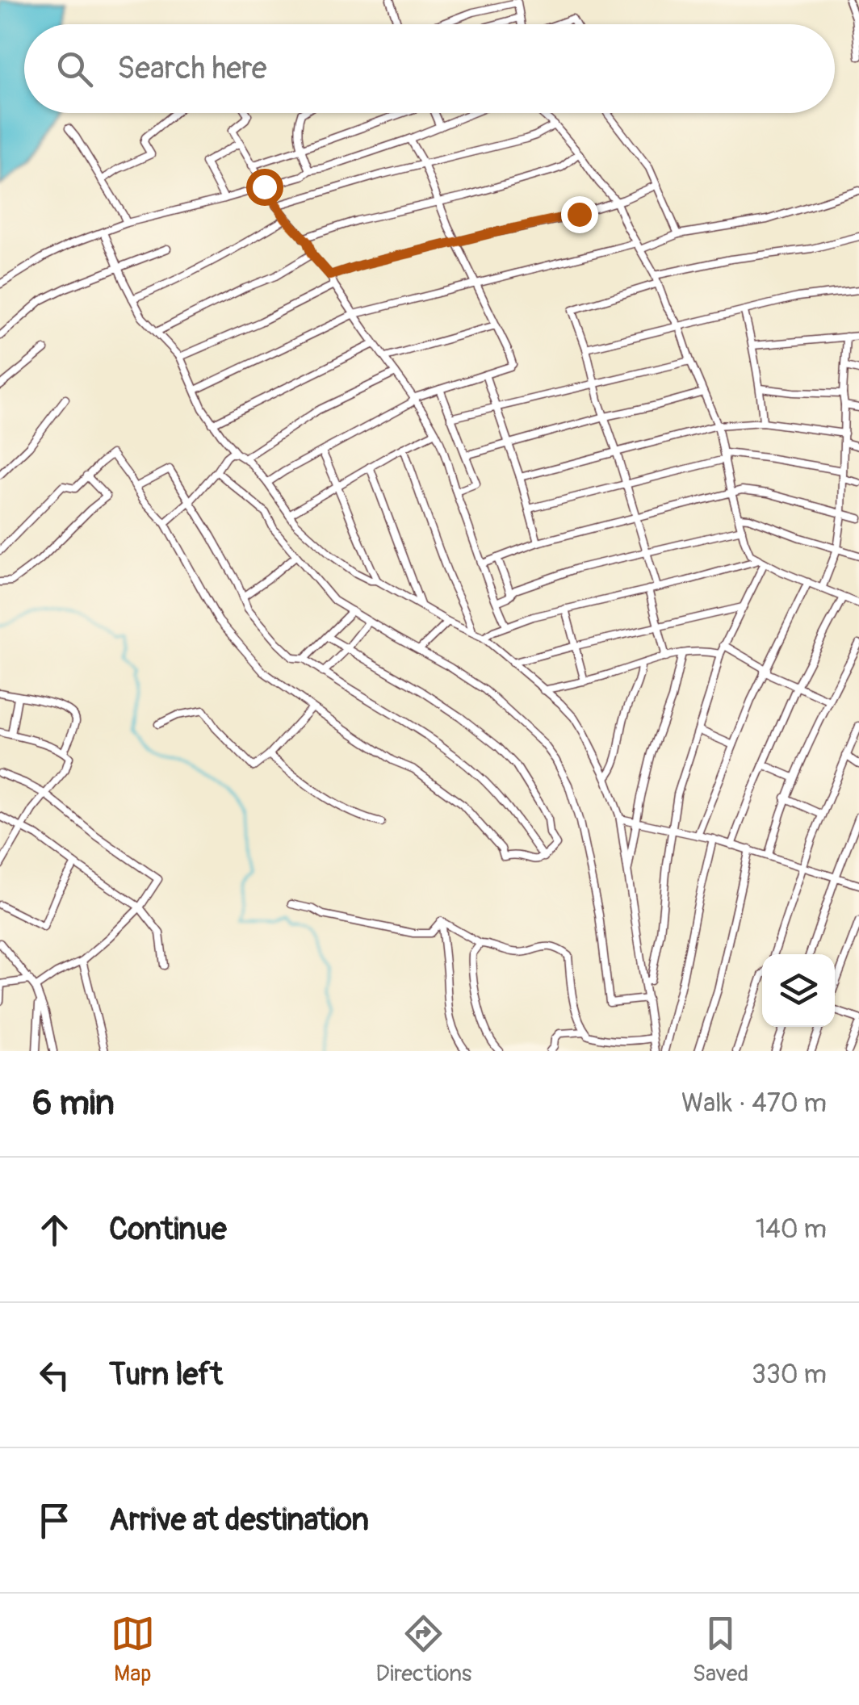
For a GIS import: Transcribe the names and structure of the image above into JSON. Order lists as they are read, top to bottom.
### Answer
{
  "page": {
    "search": "Search here",
    "heading": ["6 min", "Walk · 470 m"],
    "list": [
      ["Continue", "140 m"],
      ["Turn left", "330 m"],
      "Arrive at destination"
    ],
    "nav": ["Map", "Directions", "Saved"]
  }
}
